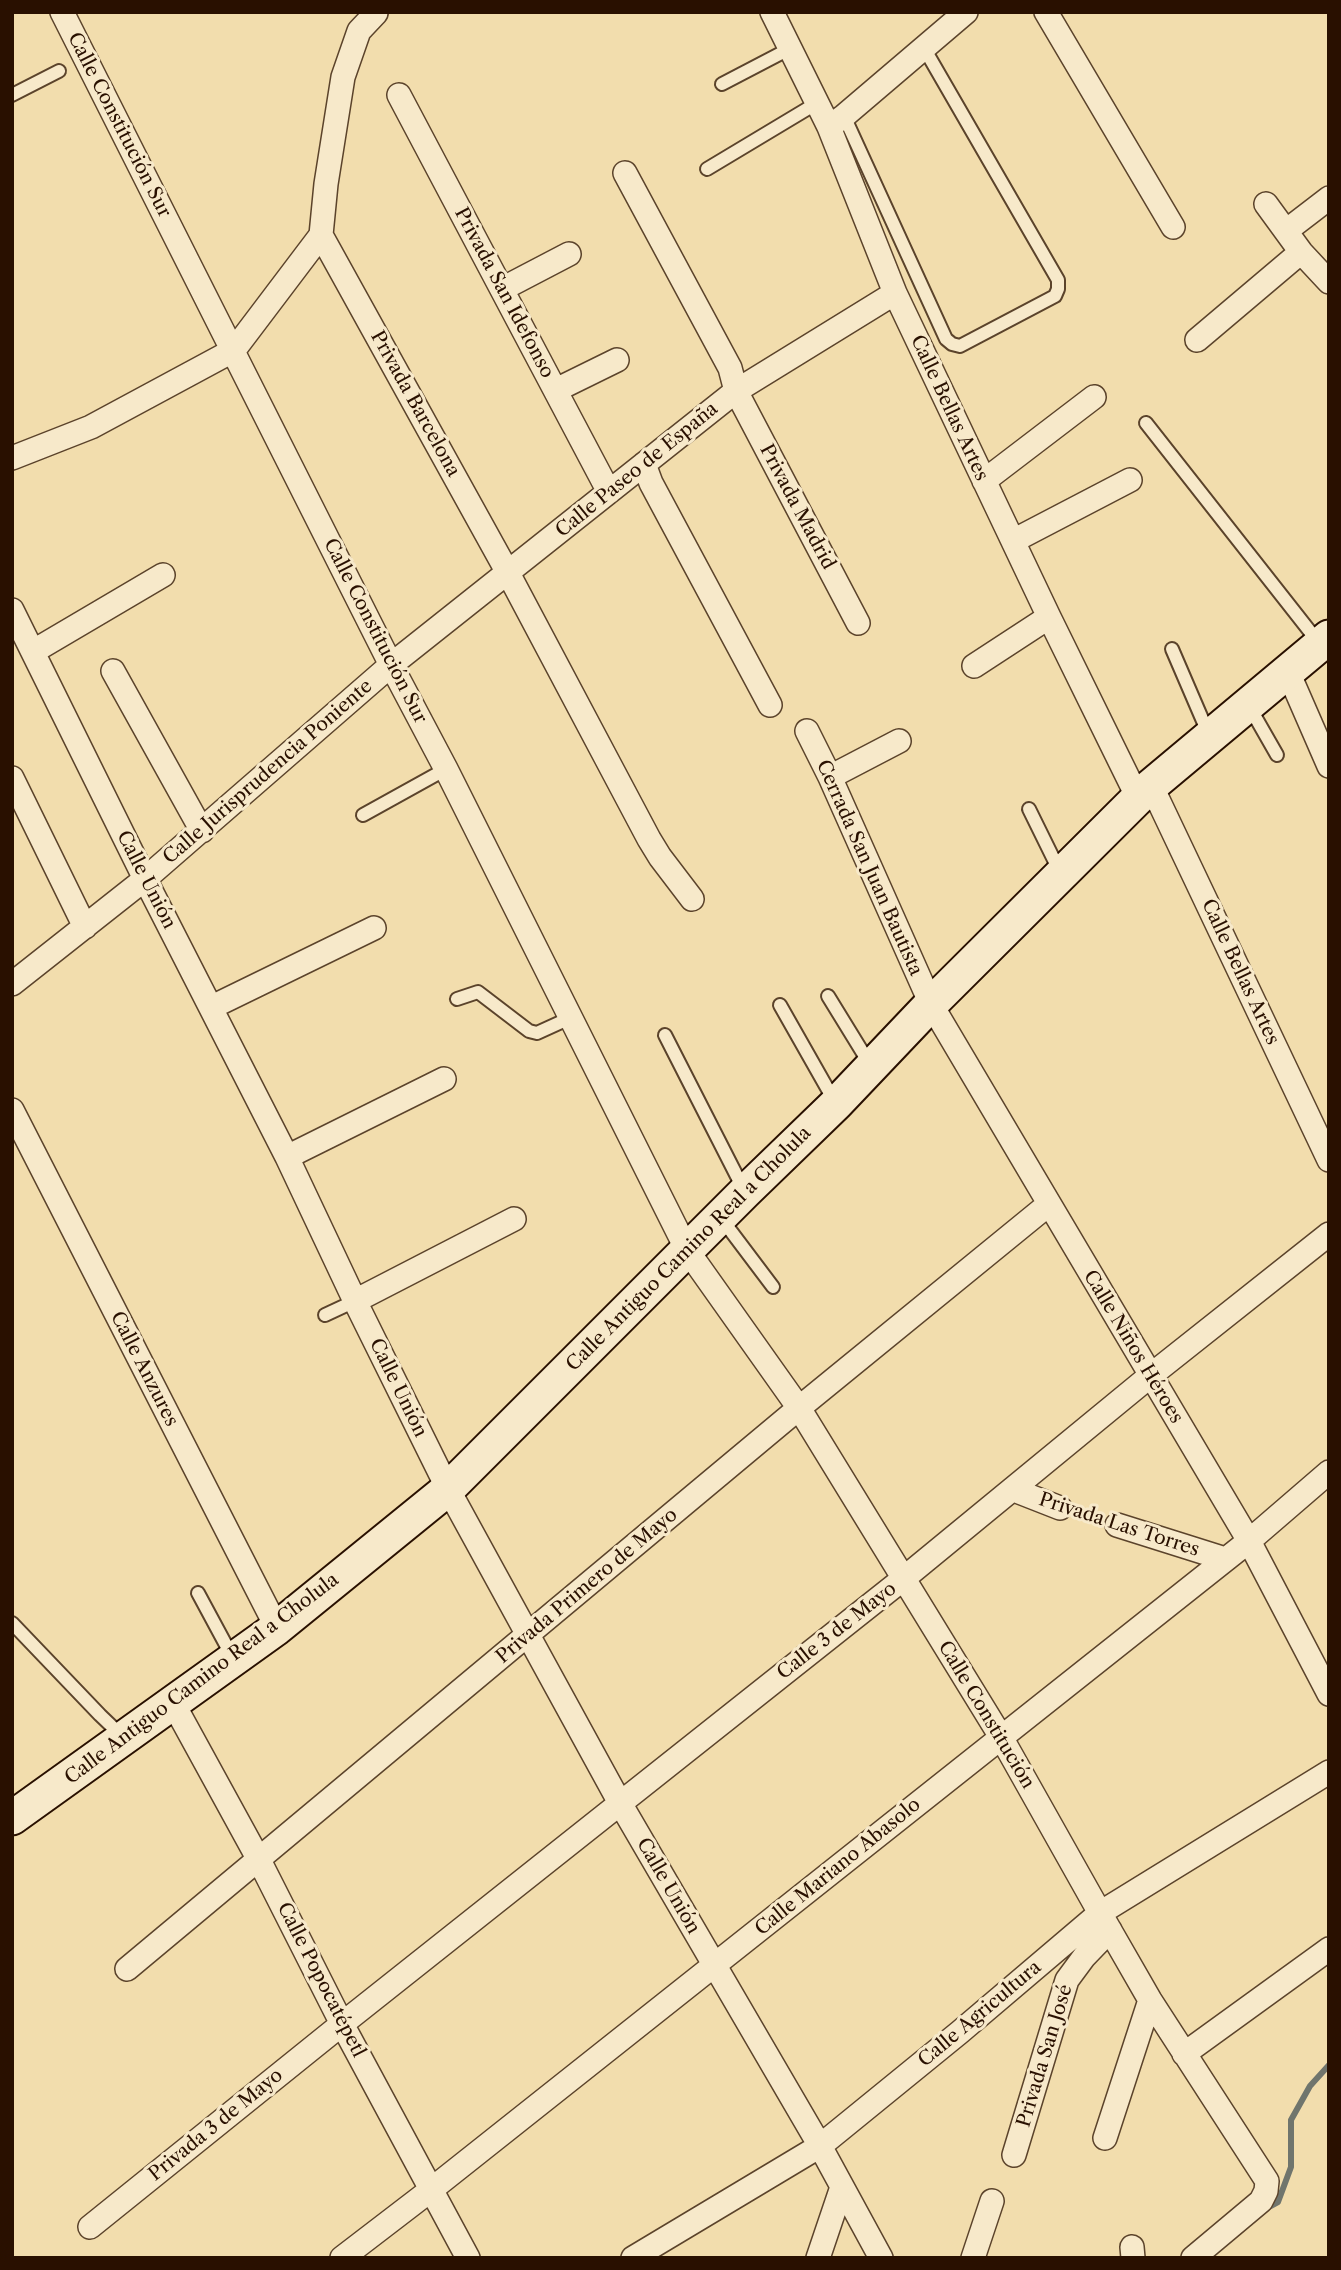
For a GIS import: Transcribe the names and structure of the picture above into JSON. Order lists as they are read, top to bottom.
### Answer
{
  "streets": {
    "main road": ["Calle Antiguo Camino Real a Cholula"],
    "street": [
      "Calle Constitución Sur",
      "Privada San Idefonso",
      "Privada Barcelona",
      "Calle Bellas Artes",
      "Calle Paseo de España",
      "Privada Madrid",
      "Calle Jurisprudencia Poniente",
      "Cerrada San Juan Bautista",
      "Calle Unión",
      "Calle Niños Héroes",
      "Calle Anzures",
      "Privada Las Torres",
      "Privada Primero de Mayo",
      "Calle 3 de Mayo",
      "Calle Constitución",
      "Calle Mariano Abasolo",
      "Calle Popocatépetl",
      "Calle Agricultura",
      "Privada San José",
      "Privada 3 de Mayo"
    ]
  },
  "crossings": [
    ["Calle Constitución Sur", "Calle Paseo de España"],
    ["Calle Constitución Sur", "Calle Jurisprudencia Poniente"],
    ["Calle Constitución Sur", "Calle Antiguo Camino Real a Cholula"],
    ["Calle Constitución Sur", "Calle Constitución"],
    ["Privada San Idefonso", "Calle Paseo de España"],
    ["Privada Barcelona", "Calle Paseo de España"],
    ["Calle Bellas Artes", "Calle Paseo de España"],
    ["Calle Bellas Artes", "Calle Antiguo Camino Real a Cholula"],
    ["Calle Paseo de España", "Privada Madrid"],
    ["Calle Paseo de España", "Calle Jurisprudencia Poniente"],
    ["Calle Jurisprudencia Poniente", "Calle Unión"],
    ["Cerrada San Juan Bautista", "Calle Antiguo Camino Real a Cholula"],
    ["Cerrada San Juan Bautista", "Calle Niños Héroes"],
    ["Calle Unión", "Calle Antiguo Camino Real a Cholula"],
    ["Calle Unión", "Privada Primero de Mayo"],
    ["Calle Unión", "Calle 3 de Mayo"],
    ["Calle Unión", "Calle Mariano Abasolo"],
    ["Calle Unión", "Calle Agricultura"],
    ["Calle Antiguo Camino Real a Cholula", "Calle Niños Héroes"],
    ["Calle Antiguo Camino Real a Cholula", "Calle Anzures"],
    ["Calle Antiguo Camino Real a Cholula", "Calle Constitución"],
    ["Calle Antiguo Camino Real a Cholula", "Calle Popocatépetl"],
    ["Calle Niños Héroes", "Privada Primero de Mayo"],
    ["Calle Niños Héroes", "Calle 3 de Mayo"],
    ["Calle Niños Héroes", "Calle Mariano Abasolo"],
    ["Privada Las Torres", "Calle 3 de Mayo"],
    ["Privada Las Torres", "Calle Mariano Abasolo"],
    ["Privada Primero de Mayo", "Calle Constitución"],
    ["Privada Primero de Mayo", "Calle Popocatépetl"],
    ["Calle 3 de Mayo", "Calle Constitución"],
    ["Calle 3 de Mayo", "Calle Popocatépetl"],
    ["Calle 3 de Mayo", "Privada 3 de Mayo"],
    ["Calle Constitución", "Calle Mariano Abasolo"],
    ["Calle Constitución", "Calle Agricultura"],
    ["Calle Constitución", "Privada San José"],
    ["Calle Mariano Abasolo", "Calle Popocatépetl"],
    ["Calle Popocatépetl", "Privada 3 de Mayo"],
    ["Calle Agricultura", "Privada San José"]
  ]
}
